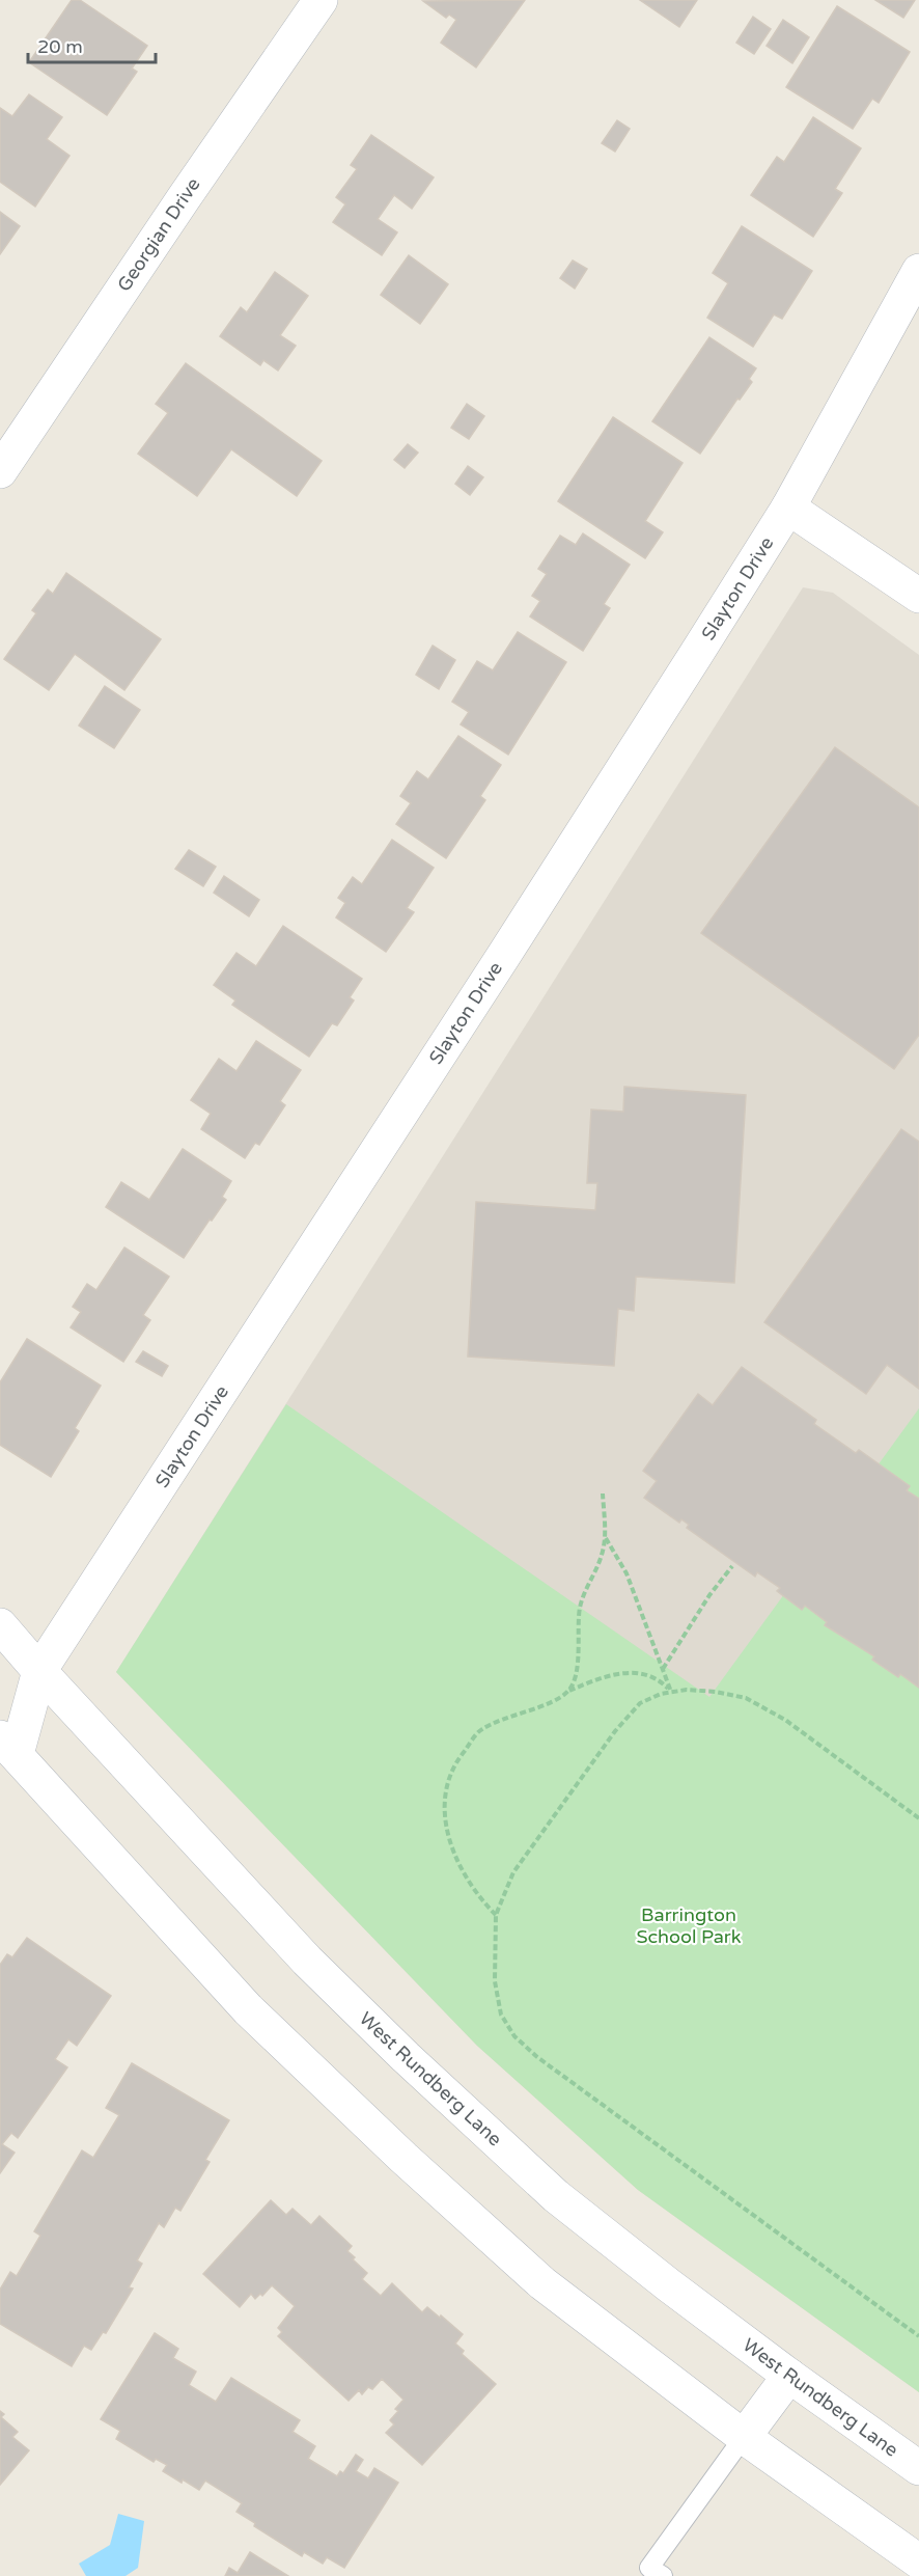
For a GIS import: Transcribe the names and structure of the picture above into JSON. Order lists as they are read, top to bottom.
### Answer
{
  "streets": {
    "main road": ["Georgian Drive", "Slayton Drive", "West Rundberg Lane"]
  },
  "crossings": [
    ["Slayton Drive", "West Rundberg Lane"]
  ],
  "parks": ["Barrington School Park"],
  "scale_bar": "20 m"
}
